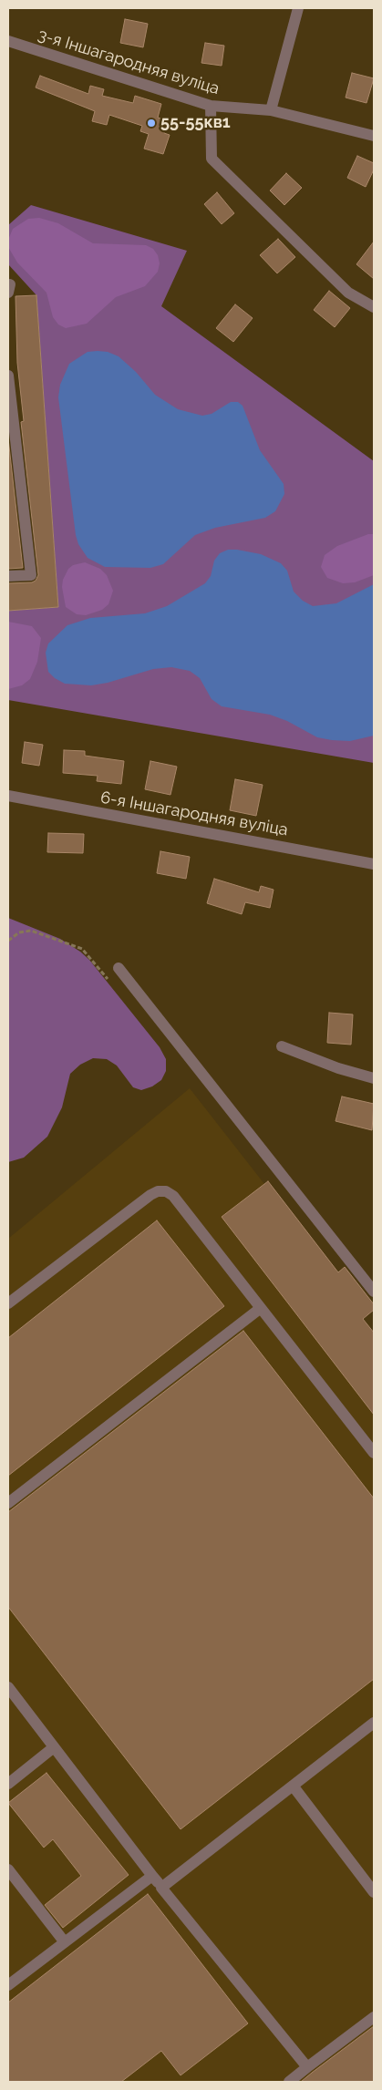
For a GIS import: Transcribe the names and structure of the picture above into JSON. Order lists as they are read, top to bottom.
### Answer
{
  "streets": {
    "street": ["3-я Іншагародняя вуліца", "6-я Іншагародняя вуліца"]
  },
  "places": ["55-55кв1"]
}
